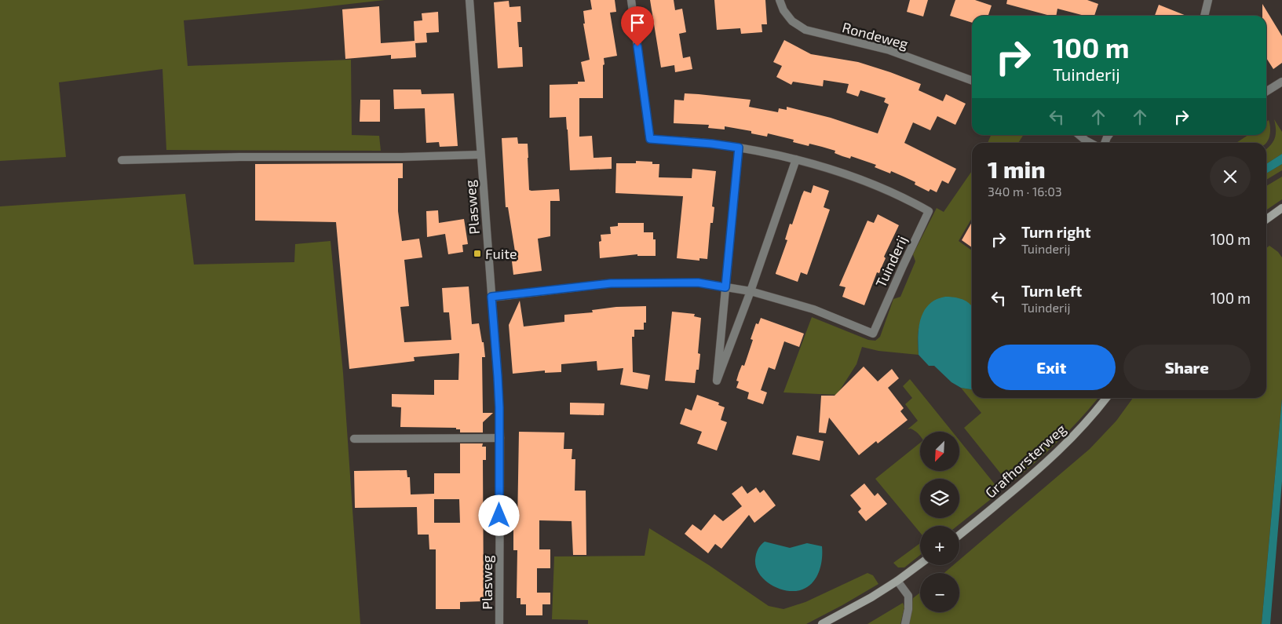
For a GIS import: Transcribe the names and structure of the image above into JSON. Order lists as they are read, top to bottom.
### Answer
{
  "streets": {
    "main road": ["Grafhorsterweg"],
    "street": ["Rondeweg", "Plasweg", "Tuinderij"]
  },
  "crossings": [
    ["Plasweg", "Tuinderij"]
  ],
  "places": {
    "transit": ["Fuite"]
  },
  "north": "bottom left",
  "page": {
    "turn": ["100 m", "Tuinderij"],
    "heading": ["1 min", "340 m · 16:03"],
    "list": [
      {
        "name": "Turn right",
        "note": "Tuinderij",
        "value": "100 m"
      },
      {
        "name": "Turn left",
        "note": "Tuinderij",
        "value": "100 m"
      }
    ],
    "buttons": ["Exit", "Share"],
    "map_buttons": ["+", "−"]
  }
}
